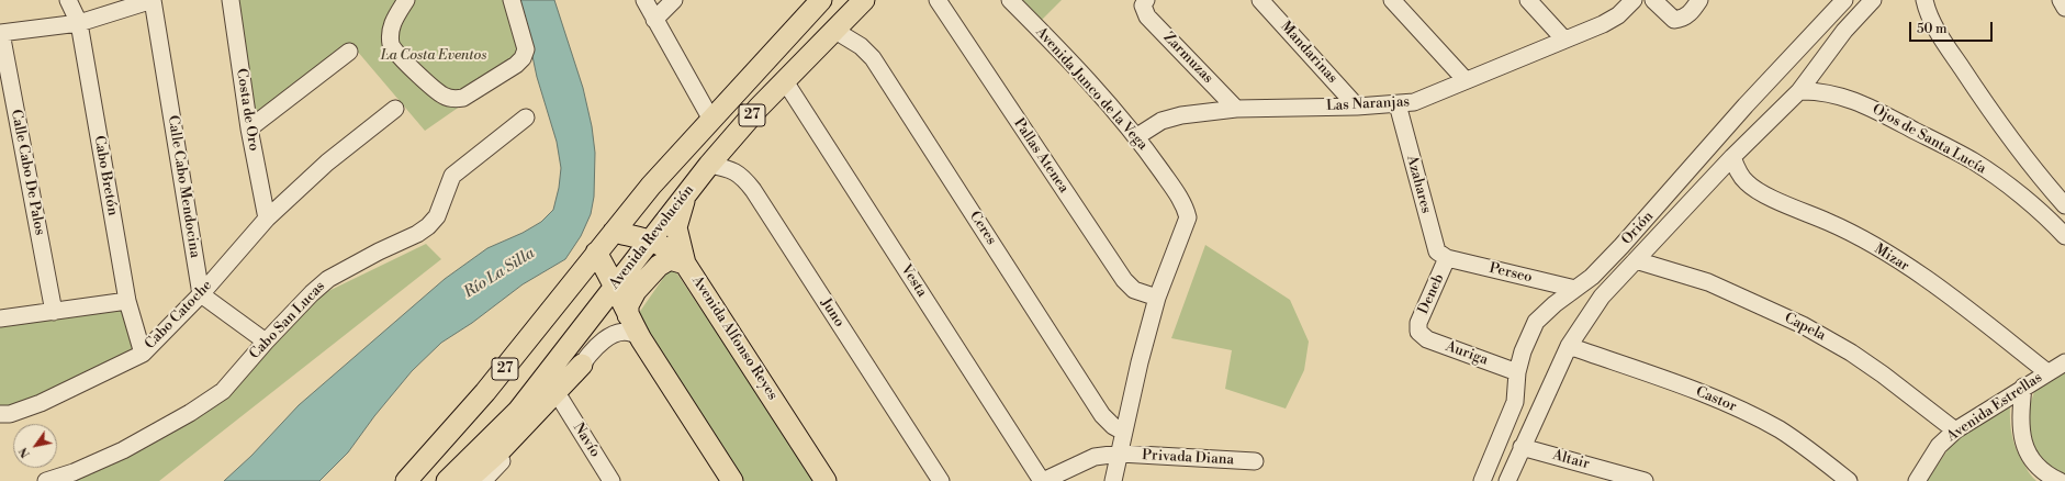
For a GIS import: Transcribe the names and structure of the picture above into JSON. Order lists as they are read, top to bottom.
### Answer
{
  "streets": {
    "main road": ["27", "Avenida Revolución", "Avenida Alfonso Reyes"],
    "street": [
      "Mandarinas",
      "Zarmuzas",
      "Avenida Junco de la Vega",
      "Las Naranjas",
      "Costa de Oro",
      "Ojos de Santa Lucía",
      "Pallas Atenea",
      "Calle Cabo De Palos",
      "Cabo Bretón",
      "Azahares",
      "Calle Cabo Mendocina",
      "Ceres",
      "Orión",
      "Mizar",
      "Perseo",
      "Vesta",
      "Deneb",
      "Juno",
      "Cabo Catoche",
      "Cabo San Lucas",
      "Capela",
      "Auriga",
      "Castor",
      "Avenida Estrellas",
      "Navío",
      "Privada Diana",
      "Altair"
    ]
  },
  "crossings": [
    ["Mandarinas", "Las Naranjas"],
    ["Zarmuzas", "Las Naranjas"],
    ["Avenida Junco de la Vega", "Las Naranjas"],
    ["Avenida Junco de la Vega", "Pallas Atenea"],
    ["Avenida Junco de la Vega", "Ceres"],
    ["Avenida Junco de la Vega", "Privada Diana"],
    ["Las Naranjas", "Azahares"],
    ["Costa de Oro", "Cabo Catoche"],
    ["27", "Avenida Alfonso Reyes"],
    ["Ojos de Santa Lucía", "Orión"],
    ["Cabo Bretón", "Cabo Catoche"],
    ["Azahares", "Perseo"],
    ["Azahares", "Deneb"],
    ["Calle Cabo Mendocina", "Cabo Catoche"],
    ["Ceres", "Avenida Revolución"],
    ["Orión", "Mizar"],
    ["Orión", "Perseo"],
    ["Orión", "Capela"],
    ["Orión", "Auriga"],
    ["Orión", "Castor"],
    ["Orión", "Altair"],
    ["Avenida Revolución", "Vesta"],
    ["Avenida Revolución", "Juno"],
    ["Avenida Revolución", "Avenida Alfonso Reyes"],
    ["Mizar", "Avenida Estrellas"],
    ["Perseo", "Deneb"],
    ["Vesta", "Privada Diana"],
    ["Deneb", "Auriga"],
    ["Capela", "Avenida Estrellas"]
  ],
  "water": ["Río La Silla"],
  "parks": ["La Costa Eventos"],
  "scale_bar": "50 m",
  "north": "bottom left"
}
